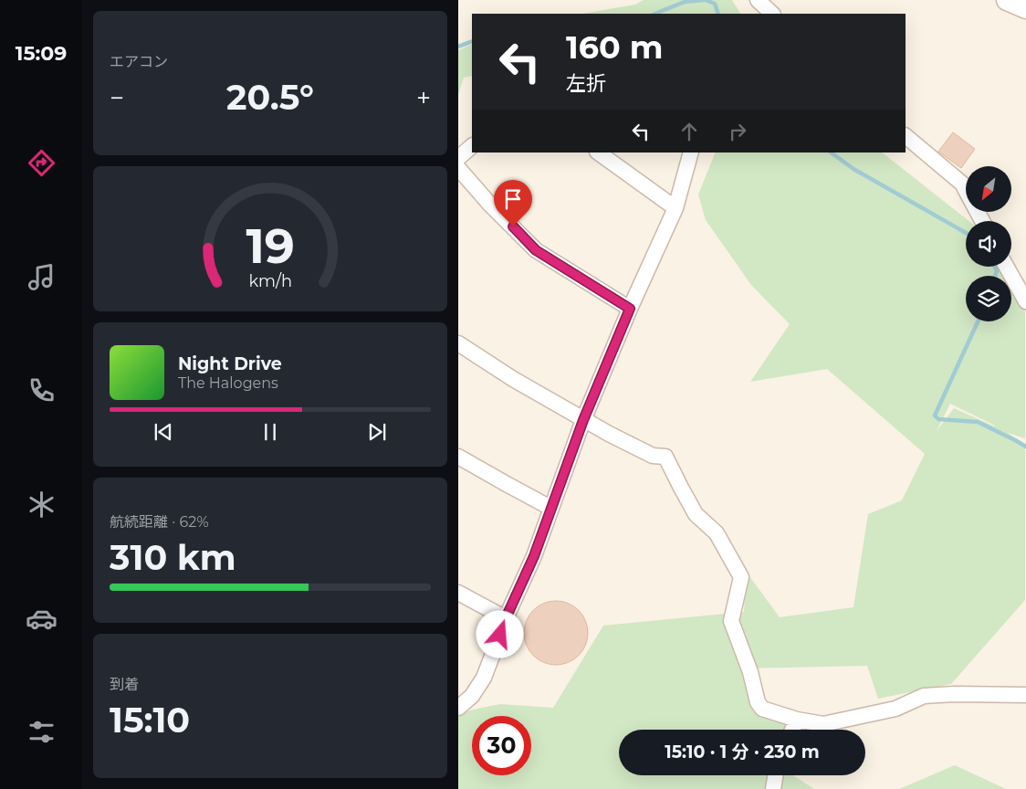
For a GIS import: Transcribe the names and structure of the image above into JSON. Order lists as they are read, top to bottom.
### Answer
{
  "north": "bottom left",
  "page": {
    "tabs": "15:09",
    "tile": [
      "エアコン",
      ["航続距離 · 62%", "310 km"],
      ["到着", "15:10"]
    ],
    "turn": ["160 m", "左折"],
    "heat": ["−", "20.5°", "+"],
    "song": ["Night Drive", "The Halogens"],
    "limit": "30",
    "trip": "15:10 · 1 分 · 230 m",
    "gauge": ["19", "km/h"]
  }
}
